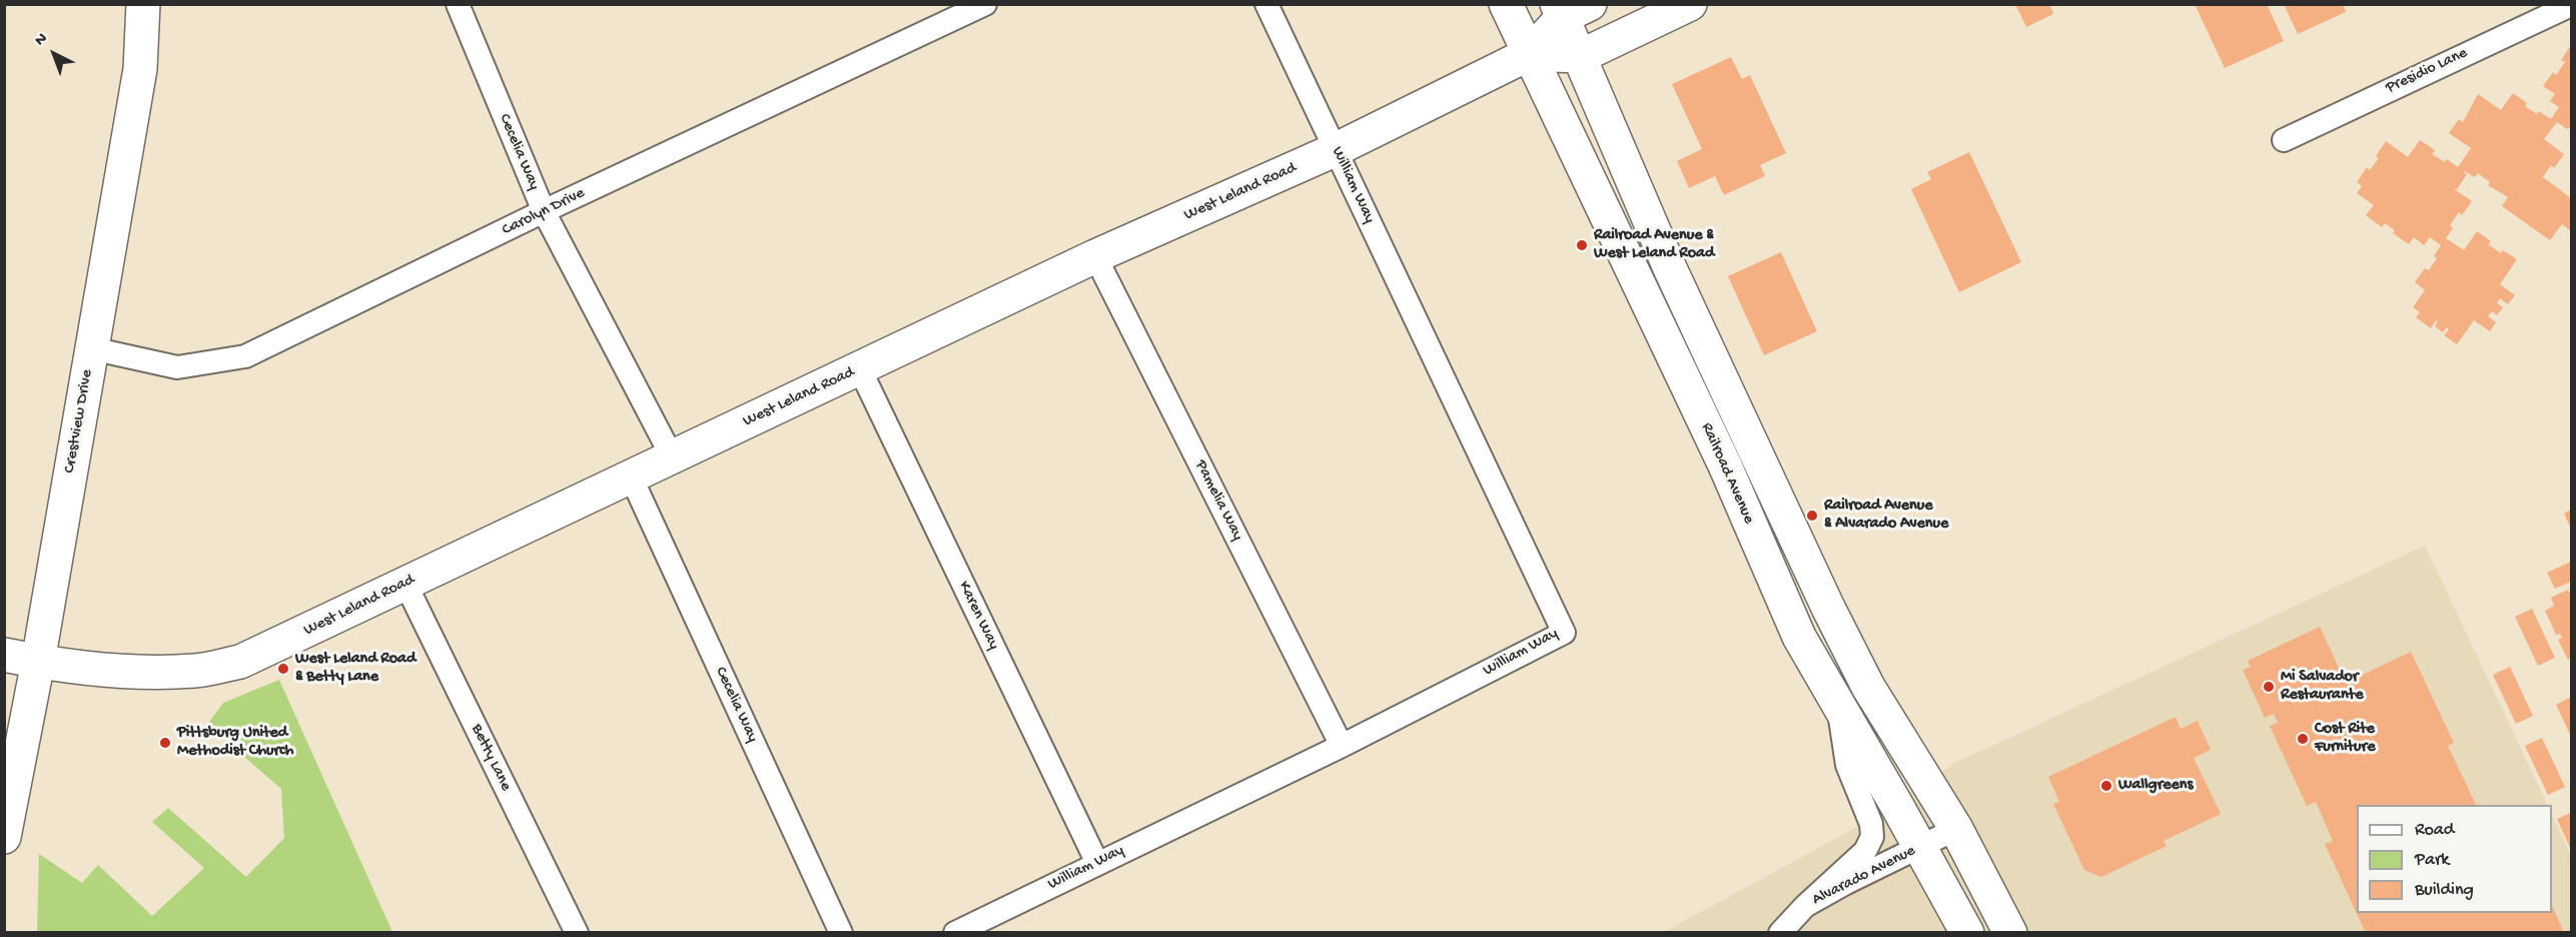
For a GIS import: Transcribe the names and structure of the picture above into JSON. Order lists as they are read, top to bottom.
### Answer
{
  "streets": {
    "main road": ["West Leland Road", "Crestview Drive", "Railroad Avenue"],
    "street": [
      "Presidio Lane",
      "Cecelia Way",
      "William Way",
      "Carolyn Drive",
      "Pamelia Way",
      "Karen Way",
      "Betty Lane",
      "Alvarado Avenue"
    ]
  },
  "crossings": [
    ["Cecelia Way", "West Leland Road"],
    ["Cecelia Way", "Carolyn Drive"],
    ["William Way", "West Leland Road"],
    ["William Way", "Pamelia Way"],
    ["William Way", "Karen Way"],
    ["West Leland Road", "Crestview Drive"],
    ["West Leland Road", "Railroad Avenue"],
    ["West Leland Road", "Pamelia Way"],
    ["West Leland Road", "Karen Way"],
    ["West Leland Road", "Betty Lane"],
    ["Carolyn Drive", "Crestview Drive"],
    ["Railroad Avenue", "Alvarado Avenue"]
  ],
  "places": [
    "Railroad Avenue & West Leland Road",
    "Railroad Avenue & Alvarado Avenue",
    "West Leland Road & Betty Lane",
    "Mi Salvador Restaurante",
    "Cost Rite Furniture",
    "Pittsburg United Methodist Church",
    "Wallgreens"
  ],
  "legend": ["Road", "Park", "Building"],
  "north": "top left"
}
